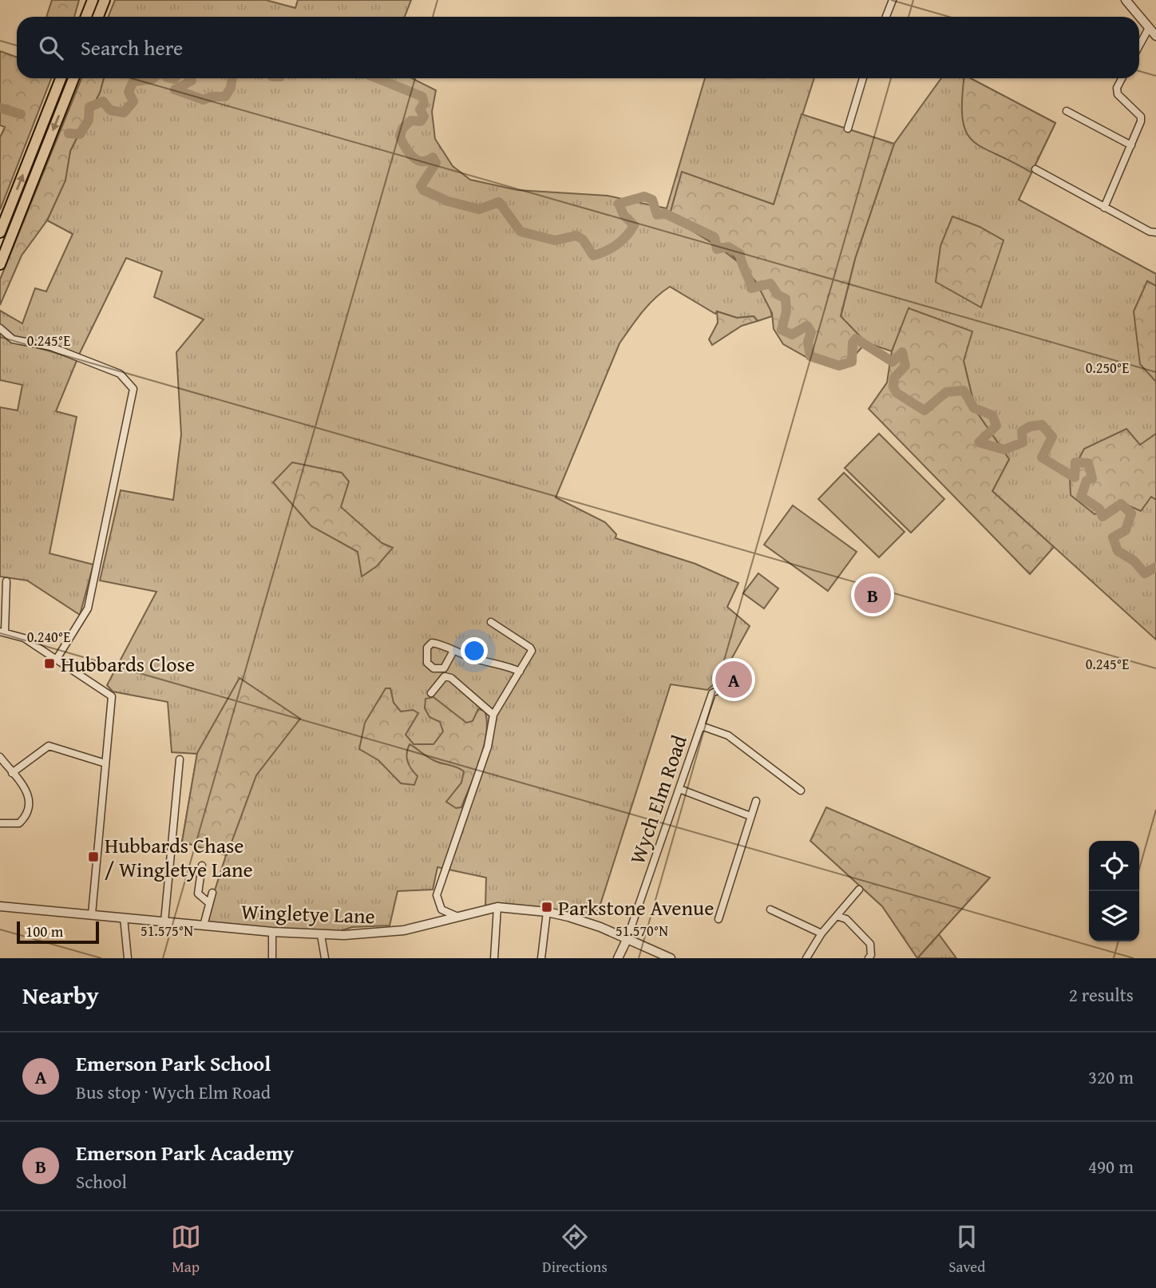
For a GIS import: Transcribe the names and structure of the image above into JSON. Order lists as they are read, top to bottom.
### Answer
{
  "streets": {
    "street": ["Wych Elm Road", "Wingletye Lane"]
  },
  "crossings": [
    ["Wych Elm Road", "Wingletye Lane"]
  ],
  "places": {
    "transit": ["Hubbards Close", "Hubbards Chase / Wingletye Lane", "Parkstone Avenue"]
  },
  "scale_bar": "100 m",
  "page": {
    "search": "Search here",
    "pins": ["B", "A"],
    "scale": "100 m",
    "heading": ["Nearby", "2 results"],
    "list": [
      {
        "mark": "A",
        "name": "Emerson Park School",
        "note": "Bus stop · Wych Elm Road",
        "value": "320 m"
      },
      {
        "mark": "B",
        "name": "Emerson Park Academy",
        "note": "School",
        "value": "490 m"
      }
    ],
    "nav": ["Map", "Directions", "Saved"]
  },
  "coordinates": [
    "0.245°E",
    "0.250°E",
    "0.240°E",
    "51.575°N",
    "51.570°N"
  ]
}
